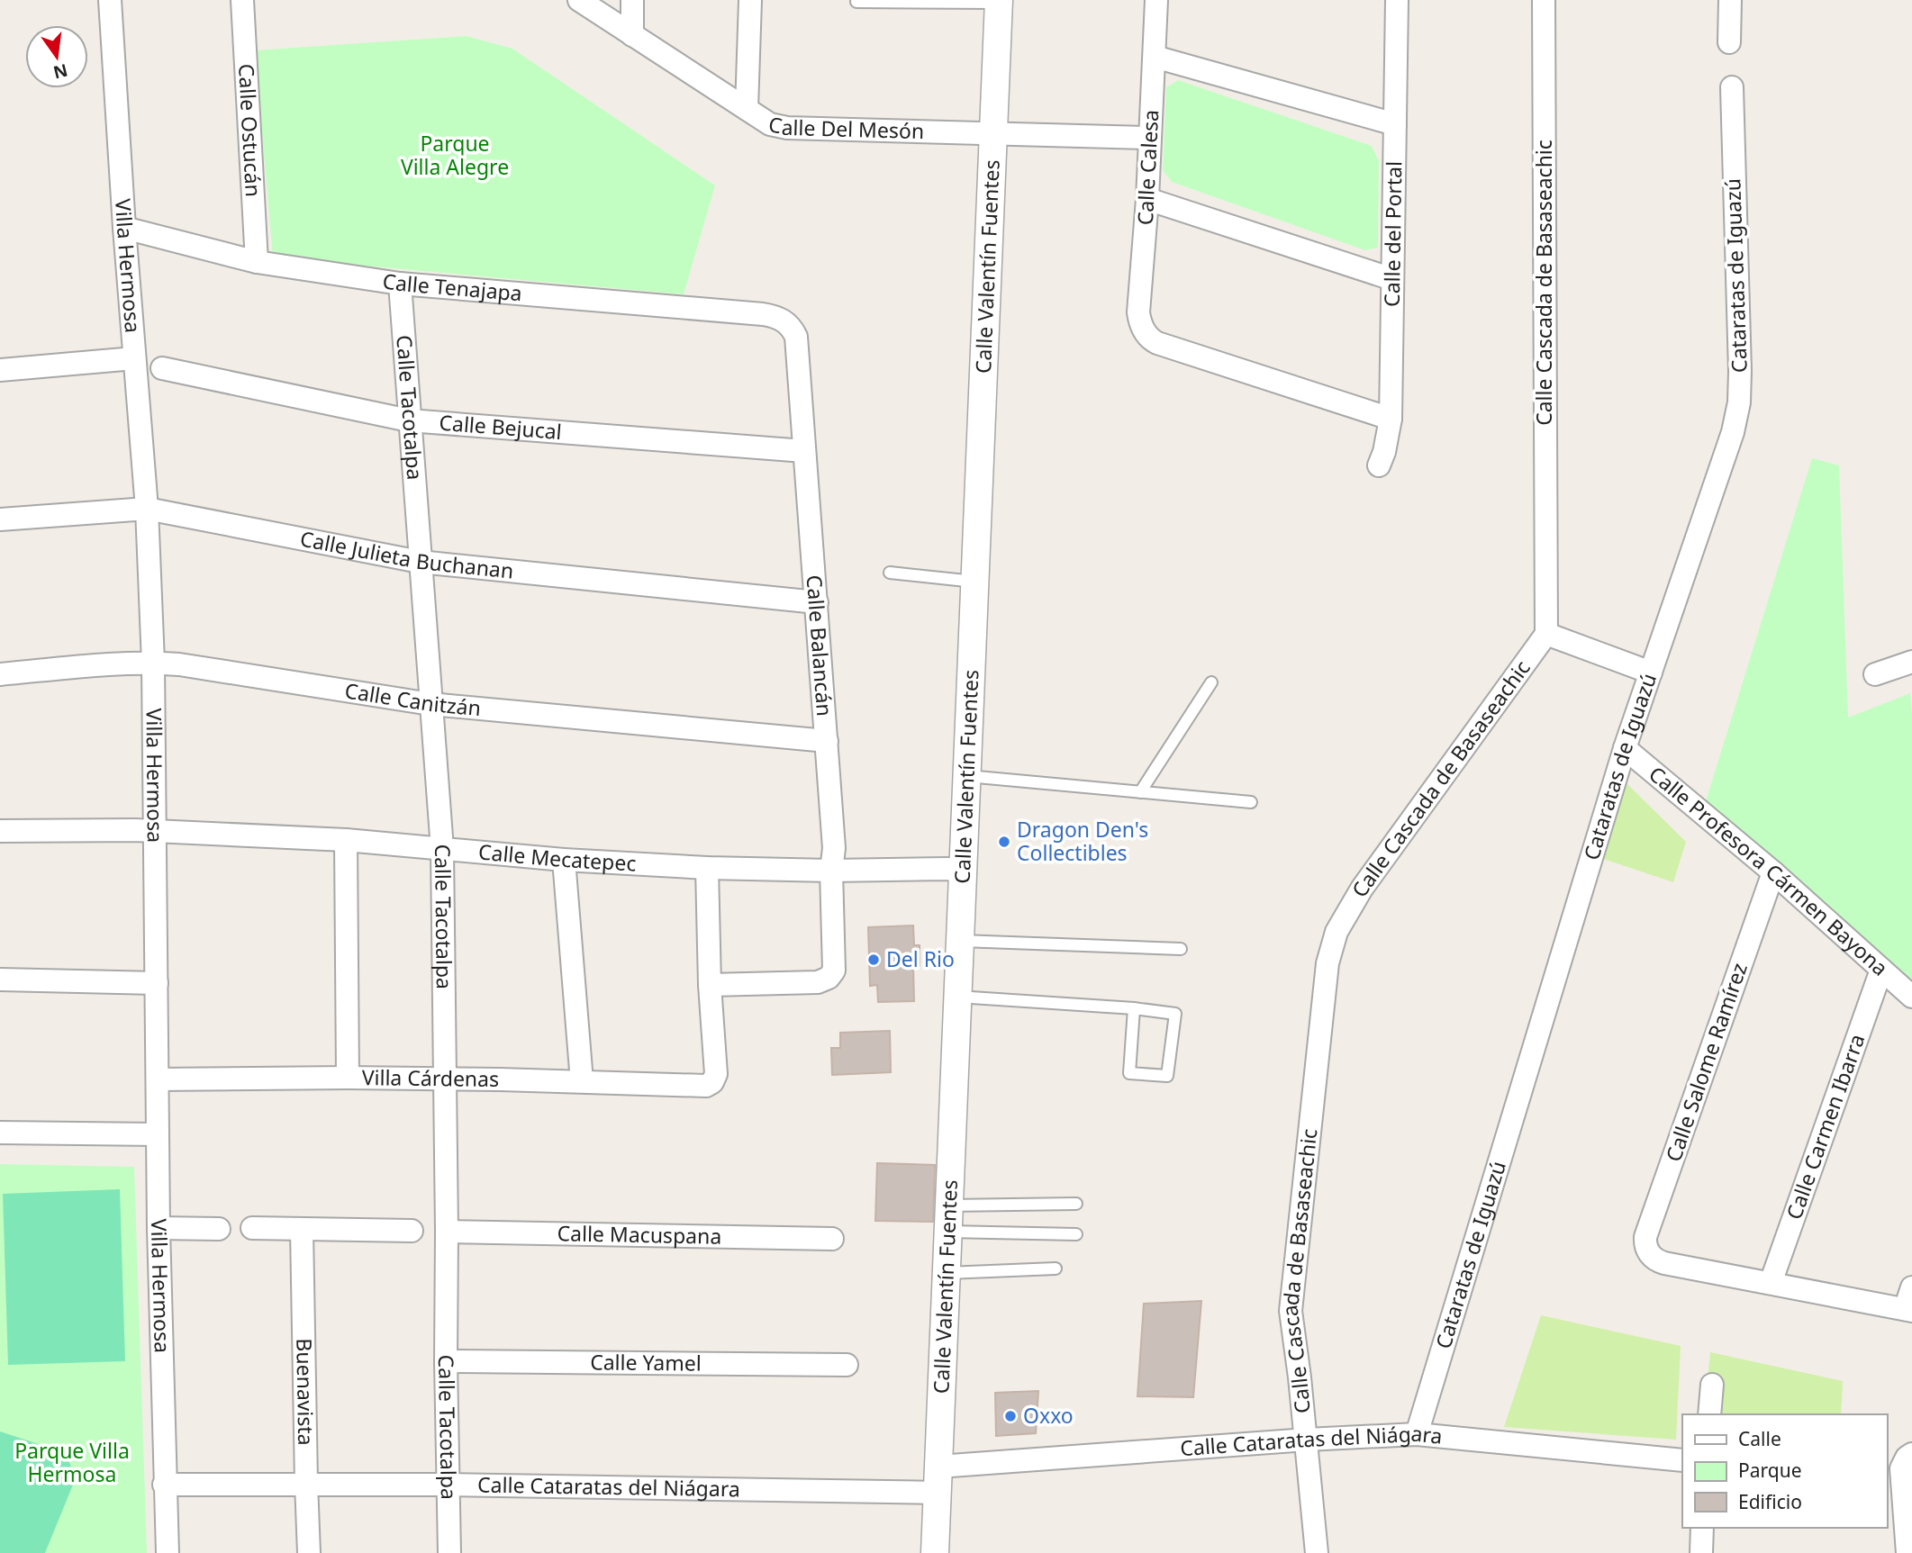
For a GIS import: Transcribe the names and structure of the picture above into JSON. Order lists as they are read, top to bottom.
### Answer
{
  "streets": {
    "street": [
      "Calle Del Mesón",
      "Calle Ostucán",
      "Calle Calesa",
      "Calle del Portal",
      "Villa Hermosa",
      "Calle Valentín Fuentes",
      "Cataratas de Iguazú",
      "Calle Cascada de Basaseachic",
      "Calle Tenajapa",
      "Calle Tacotalpa",
      "Calle Bejucal",
      "Calle Julieta Buchanan",
      "Calle Balancán",
      "Calle Canitzán",
      "Calle Mecatepec",
      "Calle Profesora Cármen Bayona",
      "Calle Salome Ramírez",
      "Villa Cárdenas",
      "Calle Carmen Ibarra",
      "Calle Macuspana",
      "Calle Yamel",
      "Buenavista",
      "Calle Cataratas del Niágara"
    ]
  },
  "crossings": [
    ["Calle Del Mesón", "Calle Calesa"],
    ["Calle Del Mesón", "Calle Valentín Fuentes"],
    ["Calle Ostucán", "Calle Tenajapa"],
    ["Calle Calesa", "Calle del Portal"],
    ["Villa Hermosa", "Calle Tenajapa"],
    ["Villa Hermosa", "Calle Julieta Buchanan"],
    ["Villa Hermosa", "Calle Canitzán"],
    ["Villa Hermosa", "Calle Mecatepec"],
    ["Villa Hermosa", "Villa Cárdenas"],
    ["Villa Hermosa", "Calle Cataratas del Niágara"],
    ["Calle Valentín Fuentes", "Calle Mecatepec"],
    ["Calle Valentín Fuentes", "Calle Cataratas del Niágara"],
    ["Cataratas de Iguazú", "Calle Profesora Cármen Bayona"],
    ["Cataratas de Iguazú", "Calle Cataratas del Niágara"],
    ["Calle Cascada de Basaseachic", "Calle Cataratas del Niágara"],
    ["Calle Tenajapa", "Calle Tacotalpa"],
    ["Calle Tenajapa", "Calle Balancán"],
    ["Calle Tacotalpa", "Calle Bejucal"],
    ["Calle Tacotalpa", "Calle Julieta Buchanan"],
    ["Calle Tacotalpa", "Calle Canitzán"],
    ["Calle Tacotalpa", "Calle Mecatepec"],
    ["Calle Tacotalpa", "Villa Cárdenas"],
    ["Calle Tacotalpa", "Calle Macuspana"],
    ["Calle Tacotalpa", "Calle Yamel"],
    ["Calle Tacotalpa", "Calle Cataratas del Niágara"],
    ["Calle Bejucal", "Calle Balancán"],
    ["Calle Julieta Buchanan", "Calle Balancán"],
    ["Calle Balancán", "Calle Canitzán"],
    ["Calle Balancán", "Calle Mecatepec"],
    ["Calle Balancán", "Villa Cárdenas"],
    ["Calle Profesora Cármen Bayona", "Calle Salome Ramírez"],
    ["Calle Profesora Cármen Bayona", "Calle Carmen Ibarra"],
    ["Calle Salome Ramírez", "Calle Carmen Ibarra"],
    ["Buenavista", "Calle Cataratas del Niágara"]
  ],
  "parks": ["Parque Villa Alegre", "Parque Villa Hermosa"],
  "places": ["Dragon Den's Collectibles", "Del Rio", "Oxxo"],
  "legend": ["Calle", "Parque", "Edificio"],
  "north": "bottom"
}
